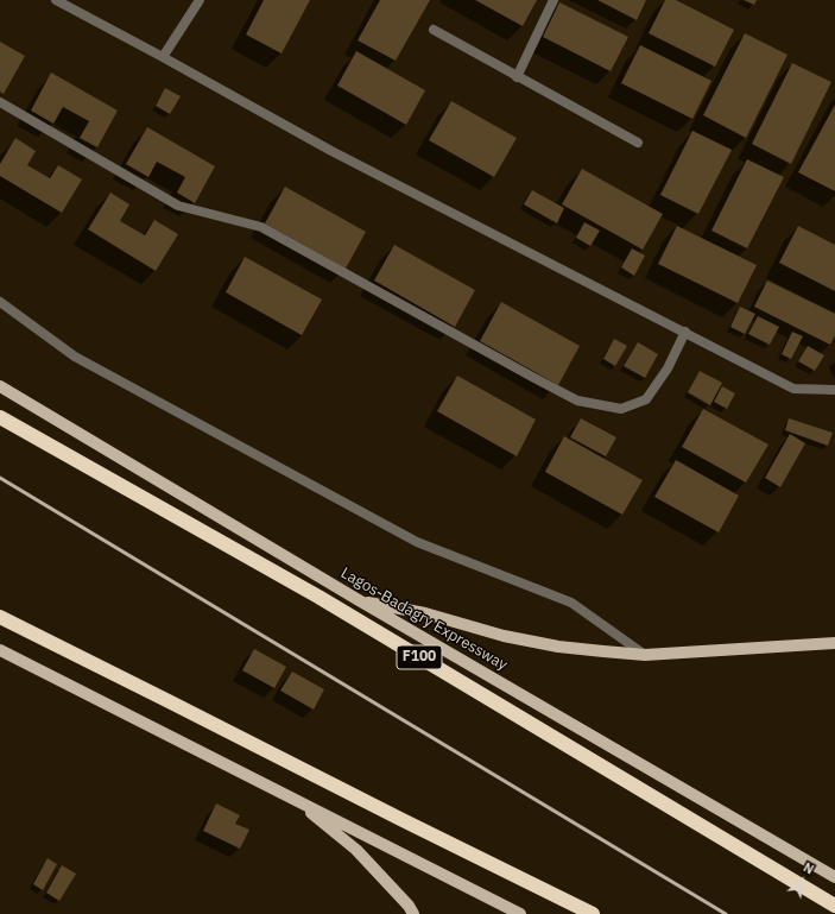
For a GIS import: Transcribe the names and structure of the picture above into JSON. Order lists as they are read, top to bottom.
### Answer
{
  "streets": {
    "highway": ["F100"],
    "main road": ["Lagos-Badagry Expressway"]
  },
  "north": "top right"
}
